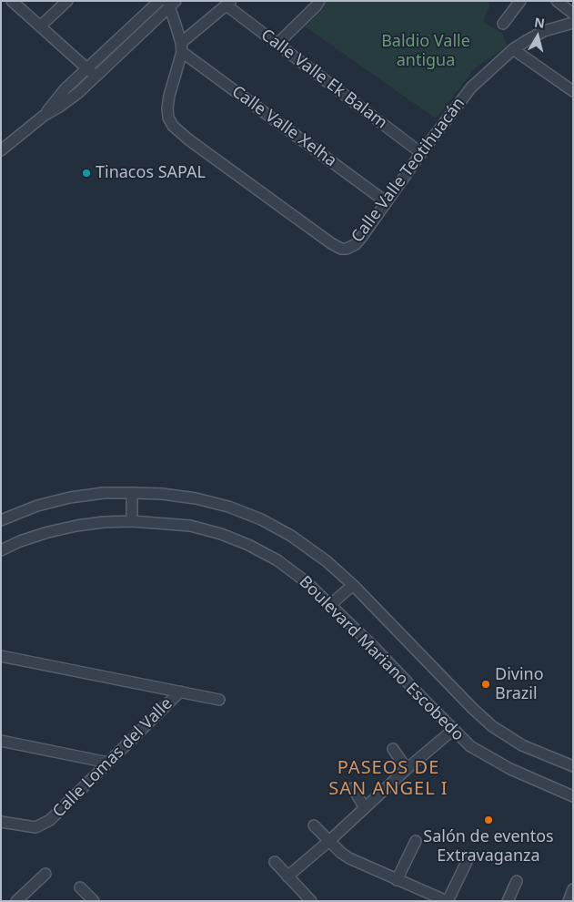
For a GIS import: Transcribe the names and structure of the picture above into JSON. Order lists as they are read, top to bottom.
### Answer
{
  "streets": {
    "street": [
      "Calle Valle Ek Balam",
      "Calle Valle Xelha",
      "Calle Valle Teotihuacán",
      "Boulevard Mariano Escobedo",
      "Calle Lomas del Valle"
    ]
  },
  "crossings": [
    ["Calle Valle Ek Balam", "Calle Valle Teotihuacán"],
    ["Calle Valle Xelha", "Calle Valle Teotihuacán"]
  ],
  "districts": ["PASEOS DE SAN ANGEL I"],
  "parks": ["Baldio Valle antigua"],
  "places": ["Tinacos SAPAL", "Divino Brazil", "Salón de eventos Extravaganza"],
  "north": "top"
}
